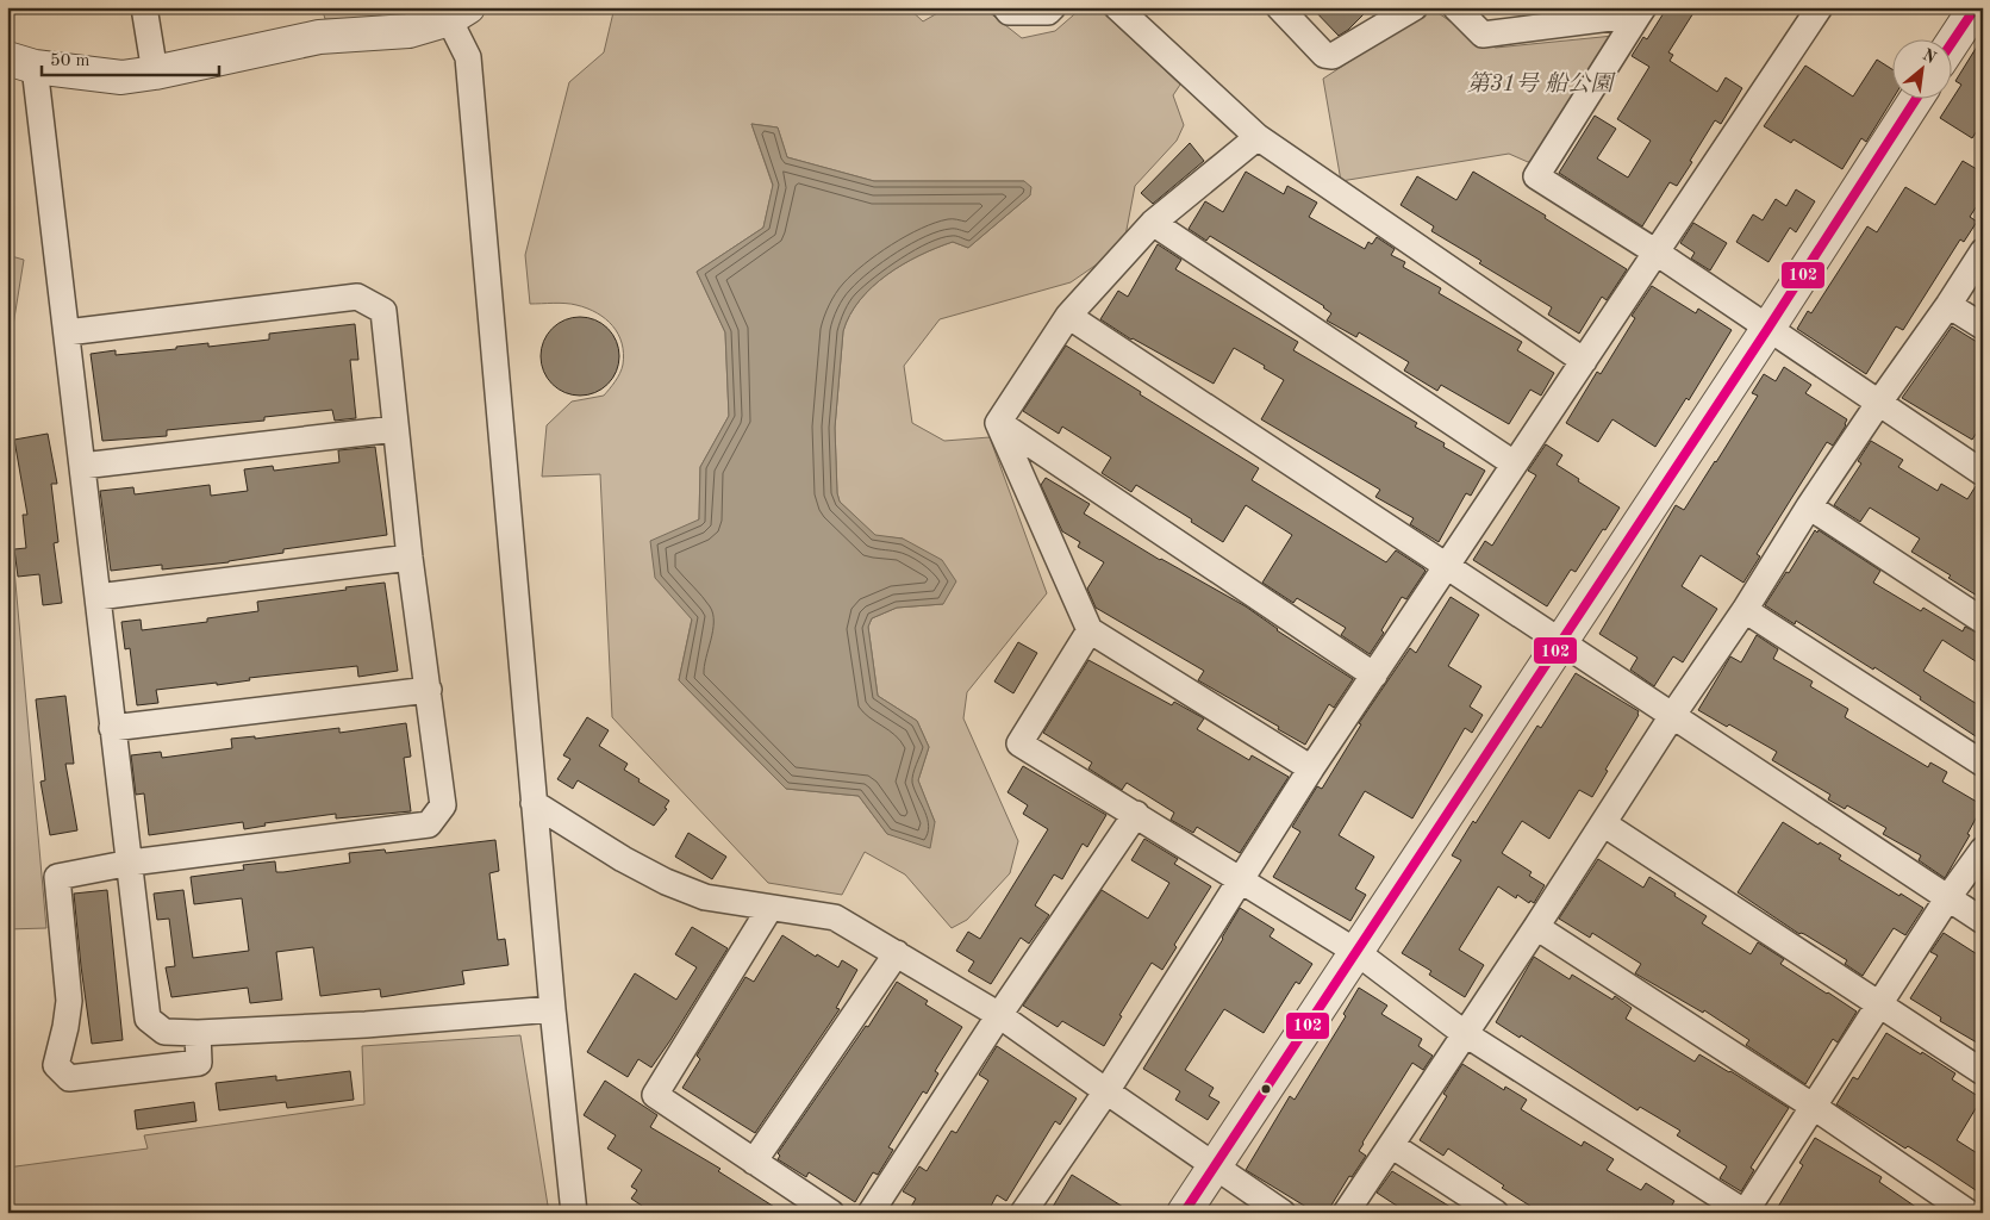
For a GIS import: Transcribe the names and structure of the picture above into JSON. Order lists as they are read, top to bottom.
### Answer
{
  "parks": ["第31号 船公園"],
  "lines": ["transit line 102"],
  "scale_bar": "50 m",
  "north": "top right"
}
